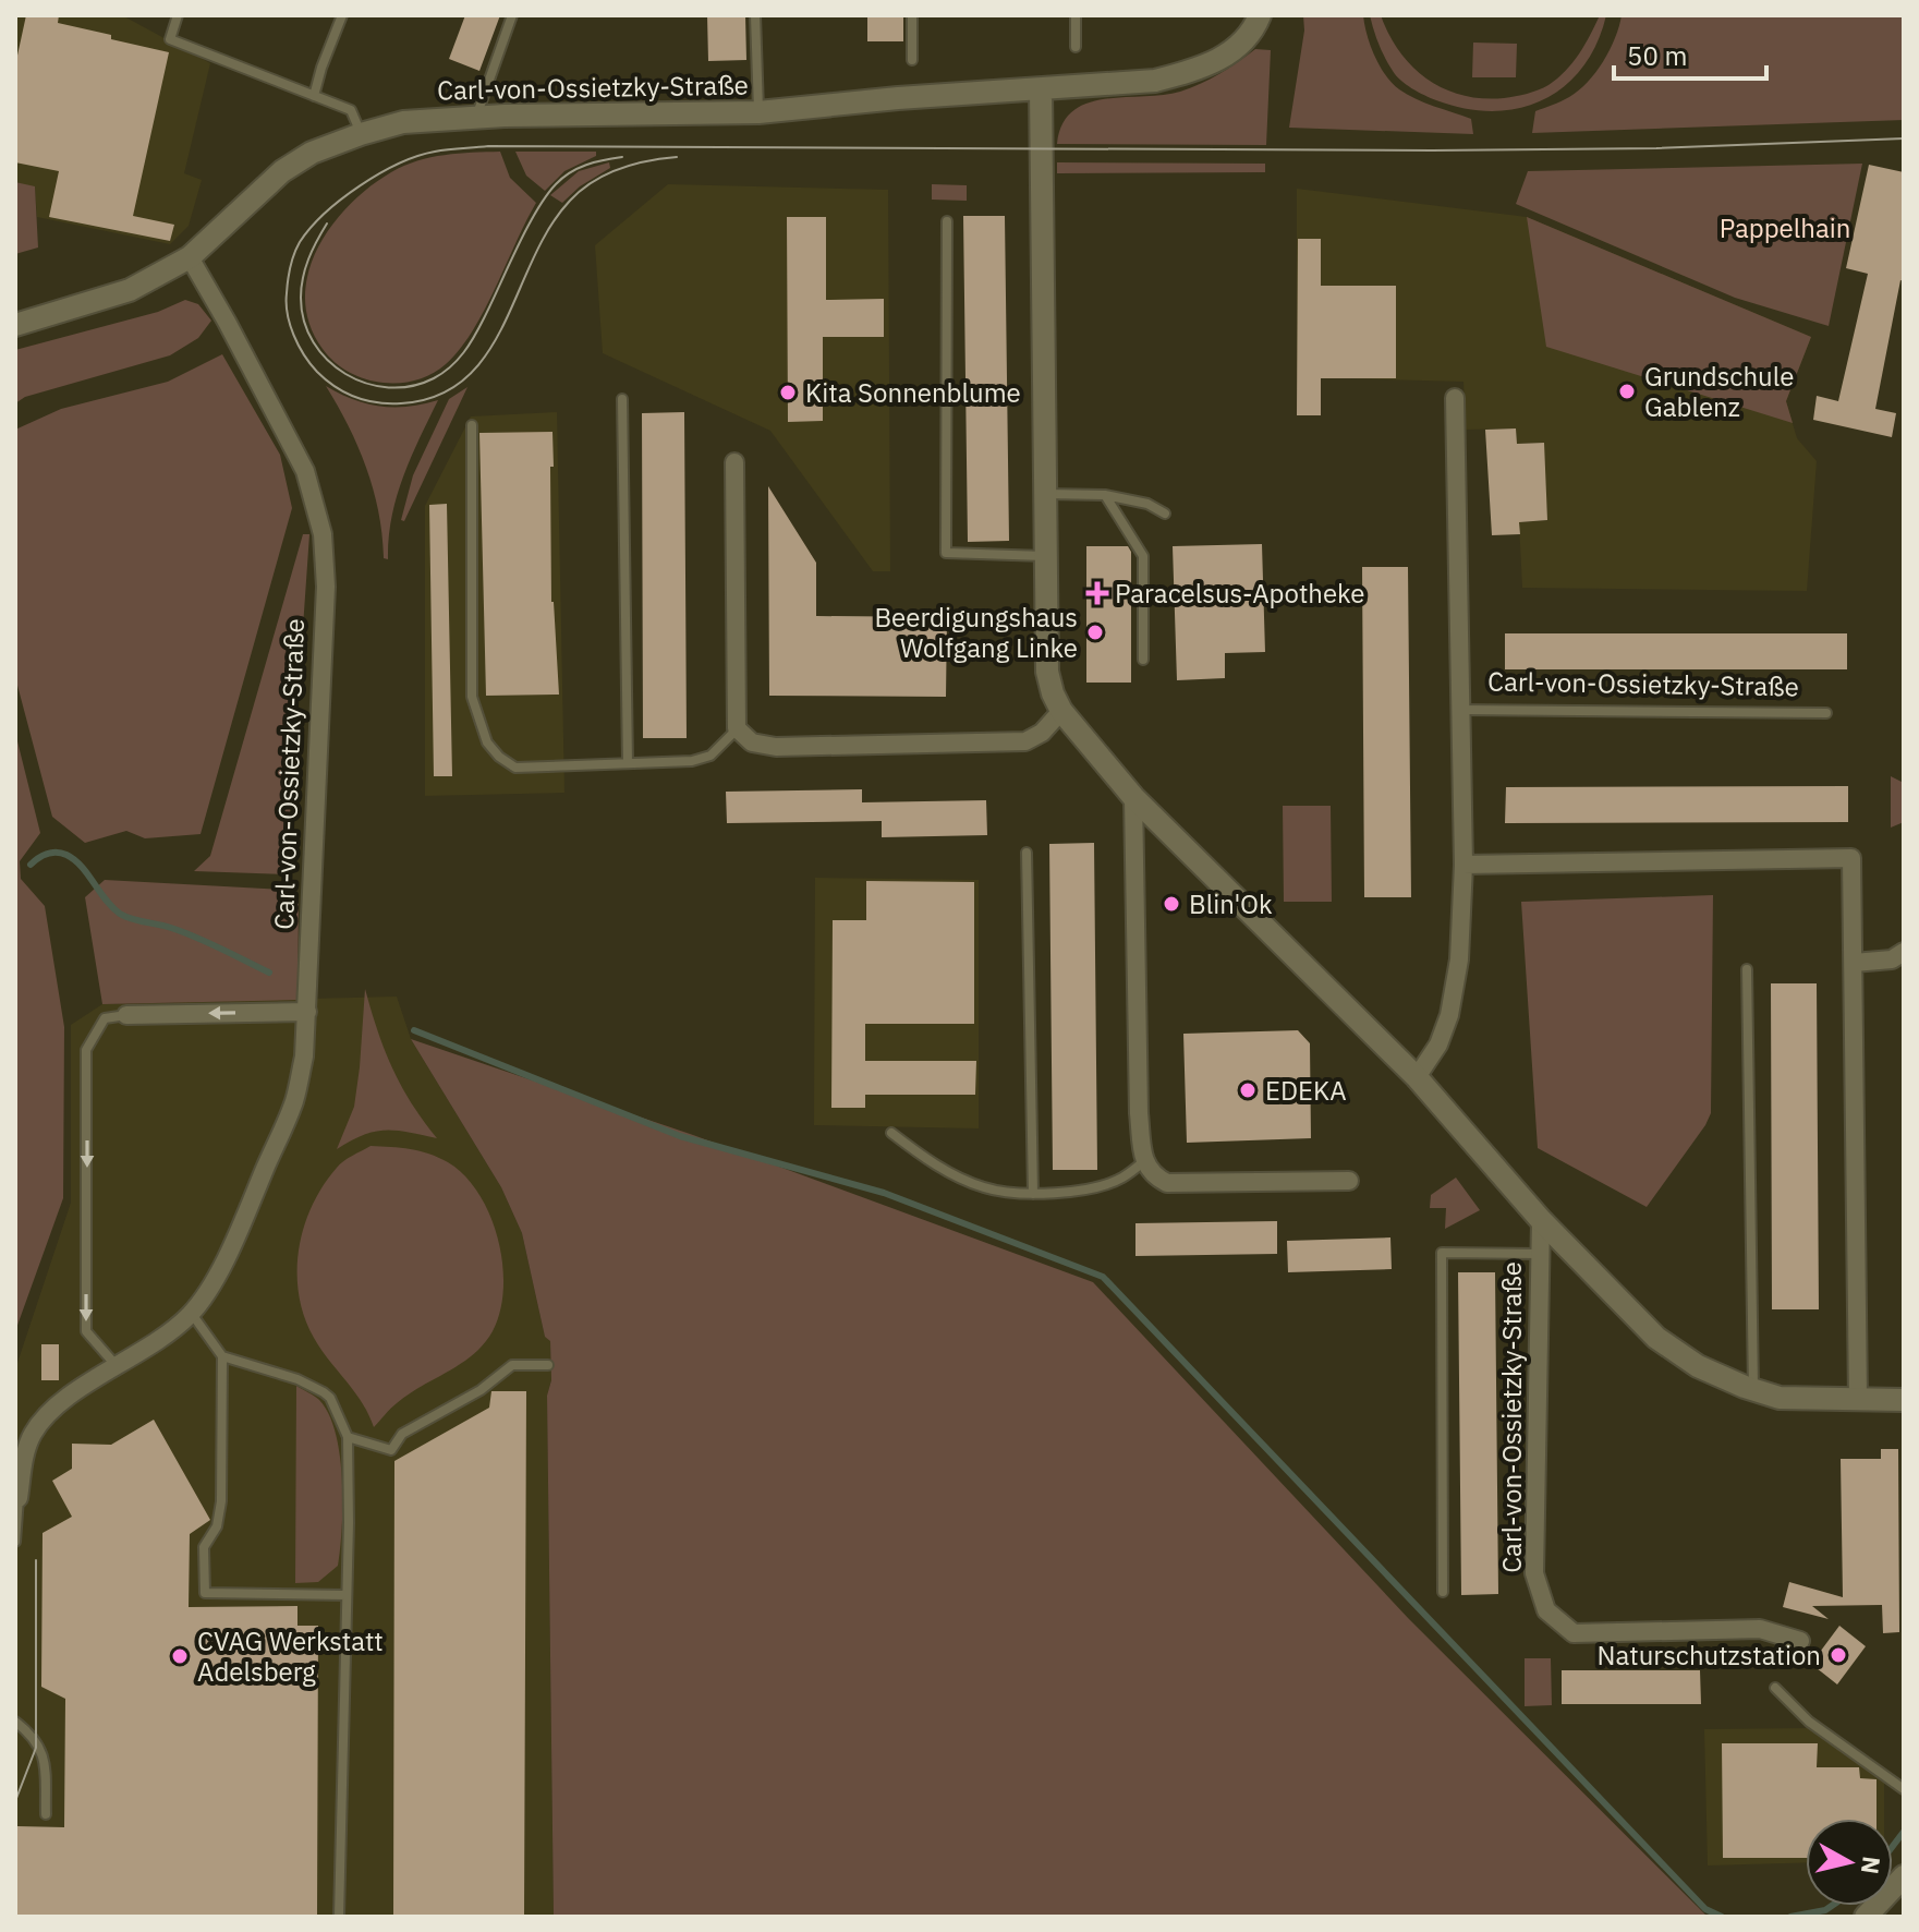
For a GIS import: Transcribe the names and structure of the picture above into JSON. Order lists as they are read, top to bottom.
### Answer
{
  "streets": {
    "street": ["Carl-von-Ossietzky-Straße"]
  },
  "parks": ["Pappelhain"],
  "places": {
    "other": [
      "Grundschule Gablenz",
      "Kita Sonnenblume",
      "Beerdigungshaus Wolfgang Linke",
      "Blin'Ok",
      "EDEKA",
      "Naturschutzstation",
      "CVAG Werkstatt Adelsberg"
    ],
    "health": ["Paracelsus-Apotheke"]
  },
  "scale_bar": "50 m",
  "north": "right"
}
